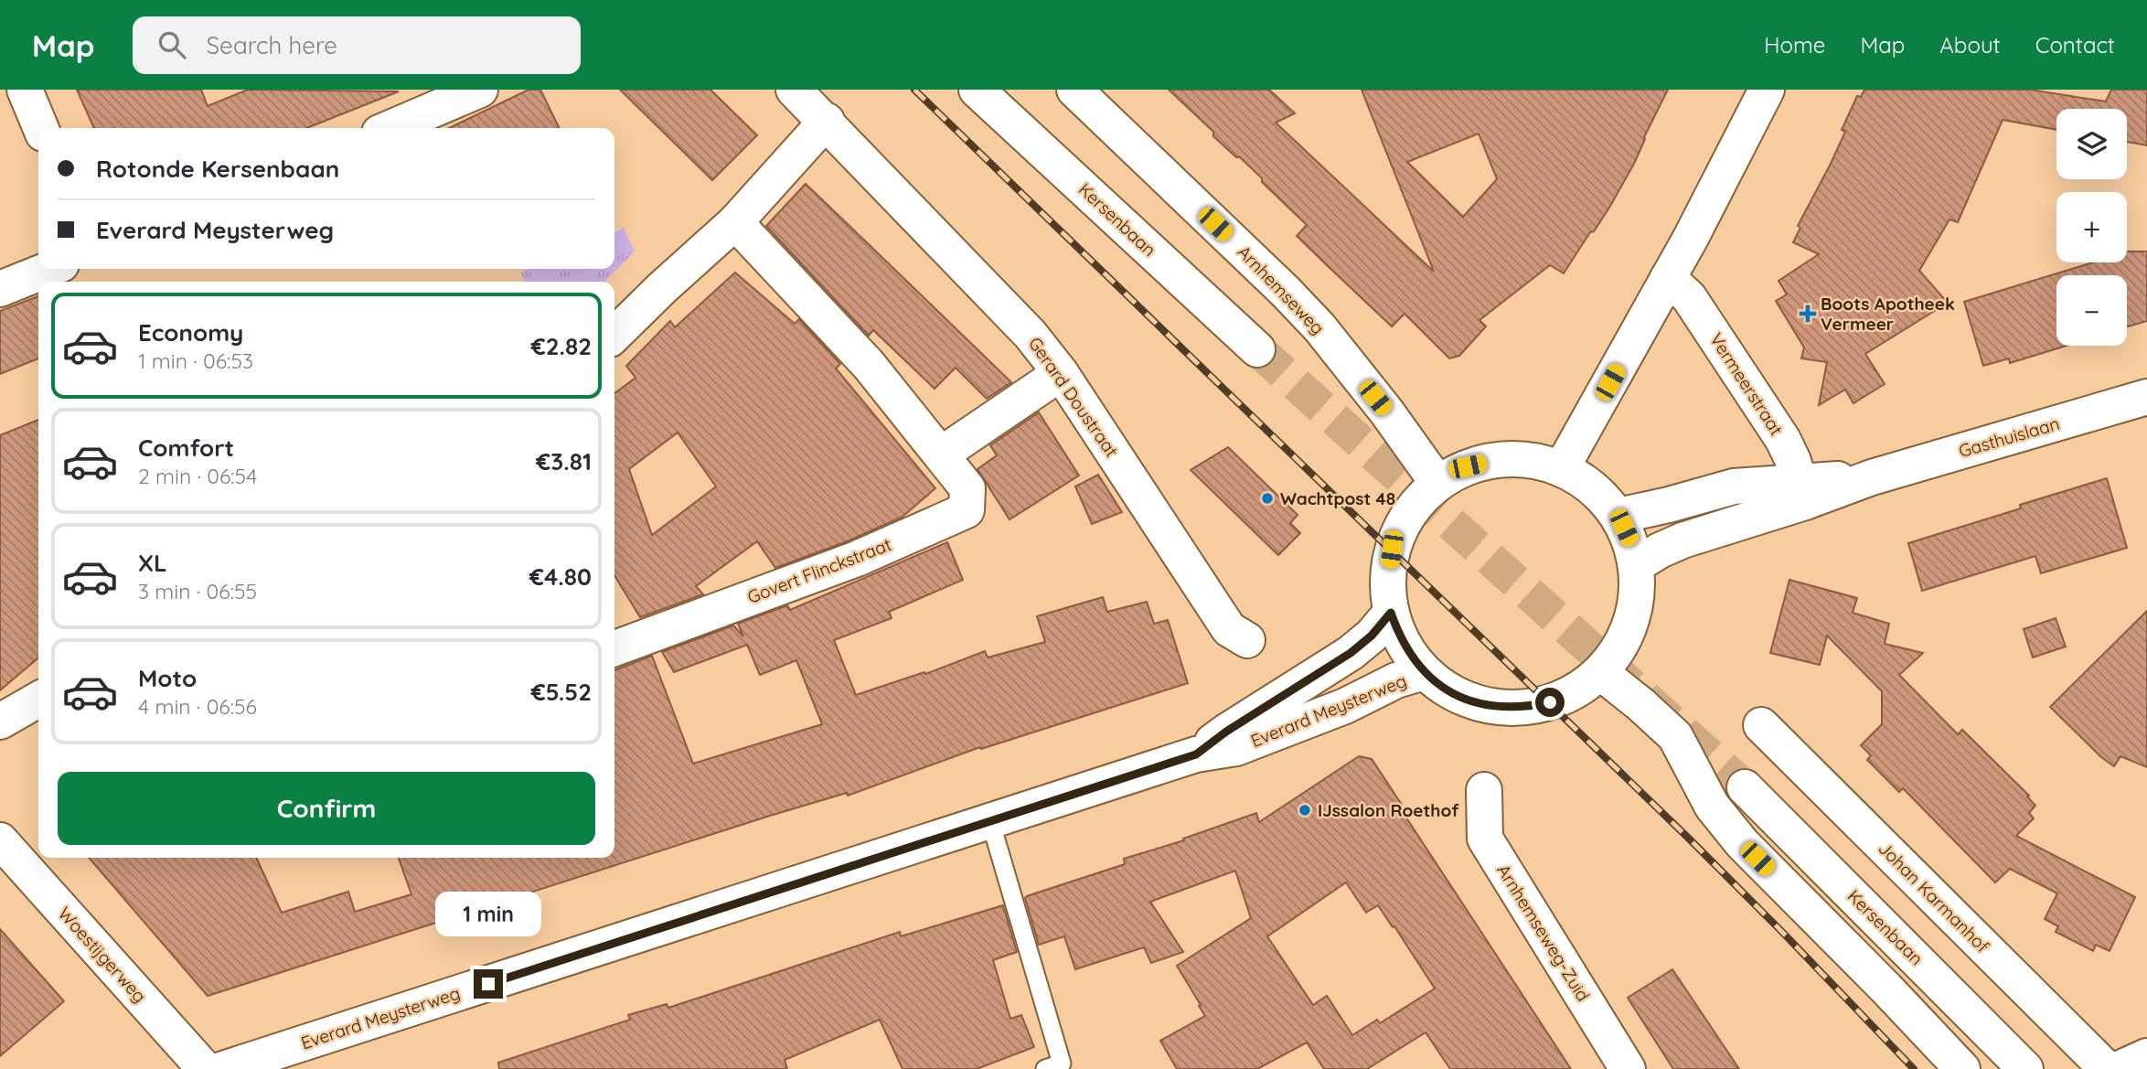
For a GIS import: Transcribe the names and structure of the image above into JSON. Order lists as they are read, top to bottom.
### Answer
{
  "streets": {
    "street": [
      "Kersenbaan",
      "Arnhemseweg",
      "Vermeerstraat",
      "Gerard Doustraat",
      "Gasthuislaan",
      "Govert Flinckstraat",
      "Everard Meysterweg",
      "Johan Karmanhof",
      "Arnhemseweg-Zuid",
      "Woestijgerweg"
    ]
  },
  "crossings": [
    ["Vermeerstraat", "Gasthuislaan"]
  ],
  "places": {
    "health": ["Boots Apotheek Vermeer"],
    "other": ["Wachtpost 48", "IJssalon Roethof"]
  },
  "page": {
    "header": "Map",
    "search": "Search here",
    "nav": [
      "Home",
      "Map",
      "About",
      "Contact"
    ],
    "map_buttons": ["+", "−"],
    "banner": ["Rotonde Kersenbaan", "Everard Meysterweg"],
    "list": [
      {
        "name": "Economy",
        "note": "1 min · 06:53",
        "value": "€2.82"
      },
      {
        "name": "Comfort",
        "note": "2 min · 06:54",
        "value": "€3.81"
      },
      {
        "name": "XL",
        "note": "3 min · 06:55",
        "value": "€4.80"
      },
      {
        "name": "Moto",
        "note": "4 min · 06:56",
        "value": "€5.52"
      }
    ],
    "buttons": "Confirm",
    "bubble": "1 min"
  }
}
